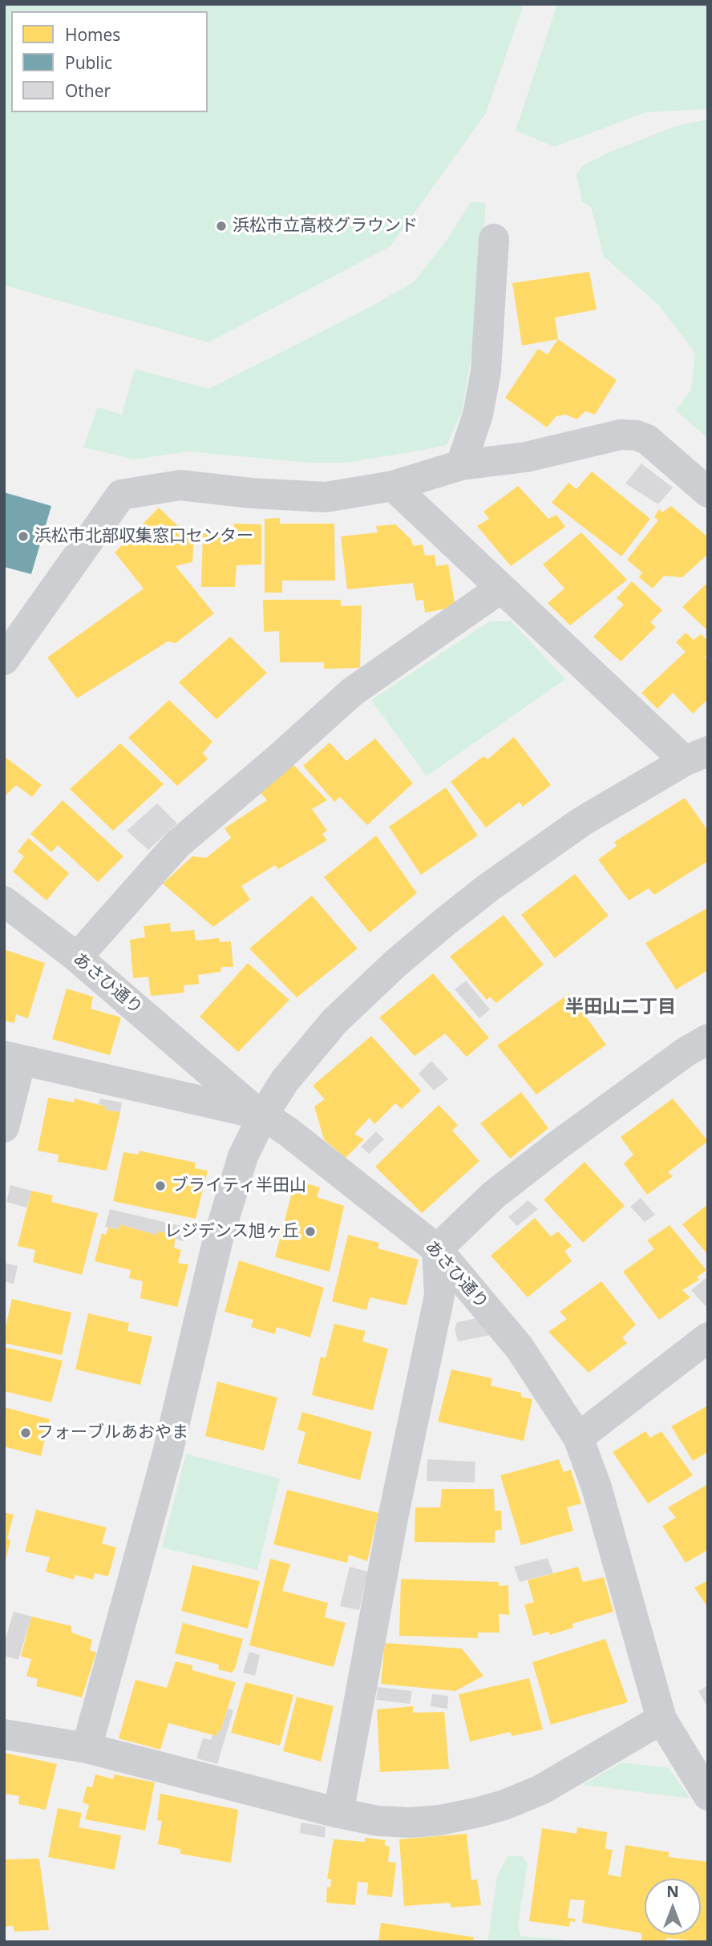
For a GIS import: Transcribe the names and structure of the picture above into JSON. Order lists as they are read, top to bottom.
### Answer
{
  "streets": {
    "street": ["あさひ通り"]
  },
  "districts": ["半田山二丁目"],
  "places": [
    "浜松市立高校グラウンド",
    "浜松市北部収集窓口センター",
    "ブライティ半田山",
    "レジデンス旭ヶ丘",
    "フォーブルあおやま"
  ],
  "legend": ["Homes", "Public", "Other"],
  "north": "top"
}
